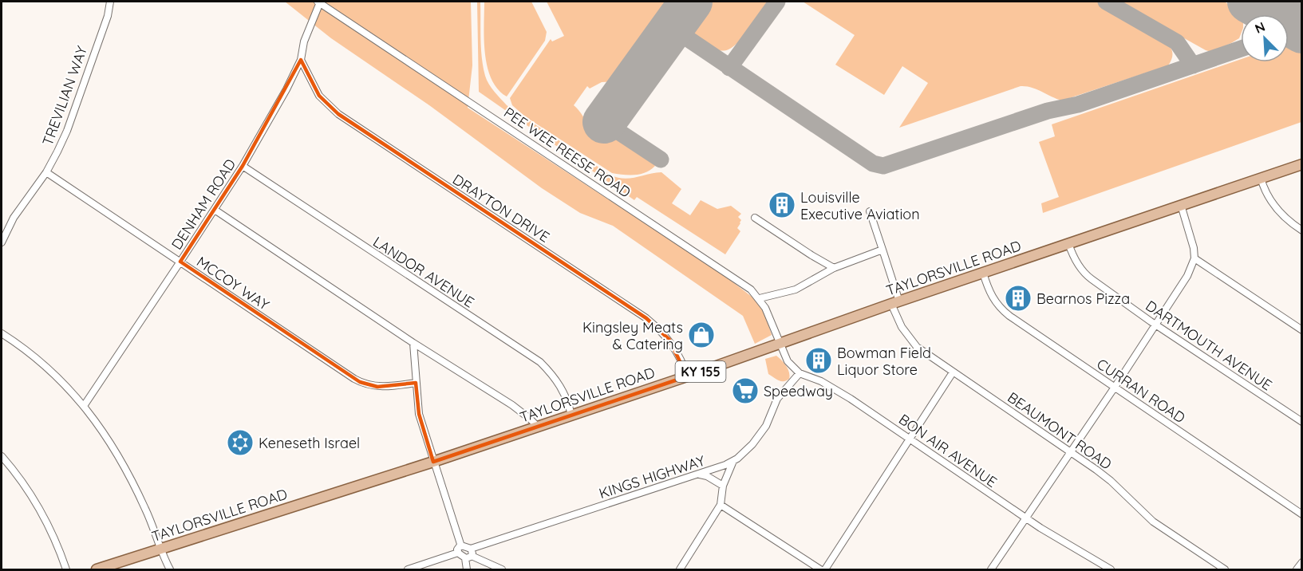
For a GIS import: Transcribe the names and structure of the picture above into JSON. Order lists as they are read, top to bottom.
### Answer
{
  "streets": {
    "main road": ["TAYLORSVILLE ROAD", "KY 155"],
    "street": [
      "TREVILIAN WAY",
      "PEE WEE REESE ROAD",
      "DENHAM ROAD",
      "DRAYTON DRIVE",
      "LANDOR AVENUE",
      "MCCOY WAY",
      "DARTMOUTH AVENUE",
      "CURRAN ROAD",
      "BEAUMONT ROAD",
      "BON AIR AVENUE",
      "KINGS HIGHWAY"
    ]
  },
  "crossings": [
    ["TREVILIAN WAY", "MCCOY WAY"],
    ["PEE WEE REESE ROAD", "DENHAM ROAD"],
    ["PEE WEE REESE ROAD", "TAYLORSVILLE ROAD"],
    ["DENHAM ROAD", "DRAYTON DRIVE"],
    ["DENHAM ROAD", "LANDOR AVENUE"],
    ["DENHAM ROAD", "MCCOY WAY"],
    ["DRAYTON DRIVE", "TAYLORSVILLE ROAD"],
    ["TAYLORSVILLE ROAD", "LANDOR AVENUE"],
    ["TAYLORSVILLE ROAD", "DARTMOUTH AVENUE"],
    ["TAYLORSVILLE ROAD", "CURRAN ROAD"],
    ["TAYLORSVILLE ROAD", "BEAUMONT ROAD"],
    ["BON AIR AVENUE", "KINGS HIGHWAY"]
  ],
  "places": {
    "building": ["Louisville Executive Aviation", "Bearnos Pizza", "Bowman Field Liquor Store"],
    "shop": ["Kingsley Meats & Catering"],
    "supermarket": ["Speedway"],
    "synagogue": ["Keneseth Israel"]
  },
  "north": "top left"
}
